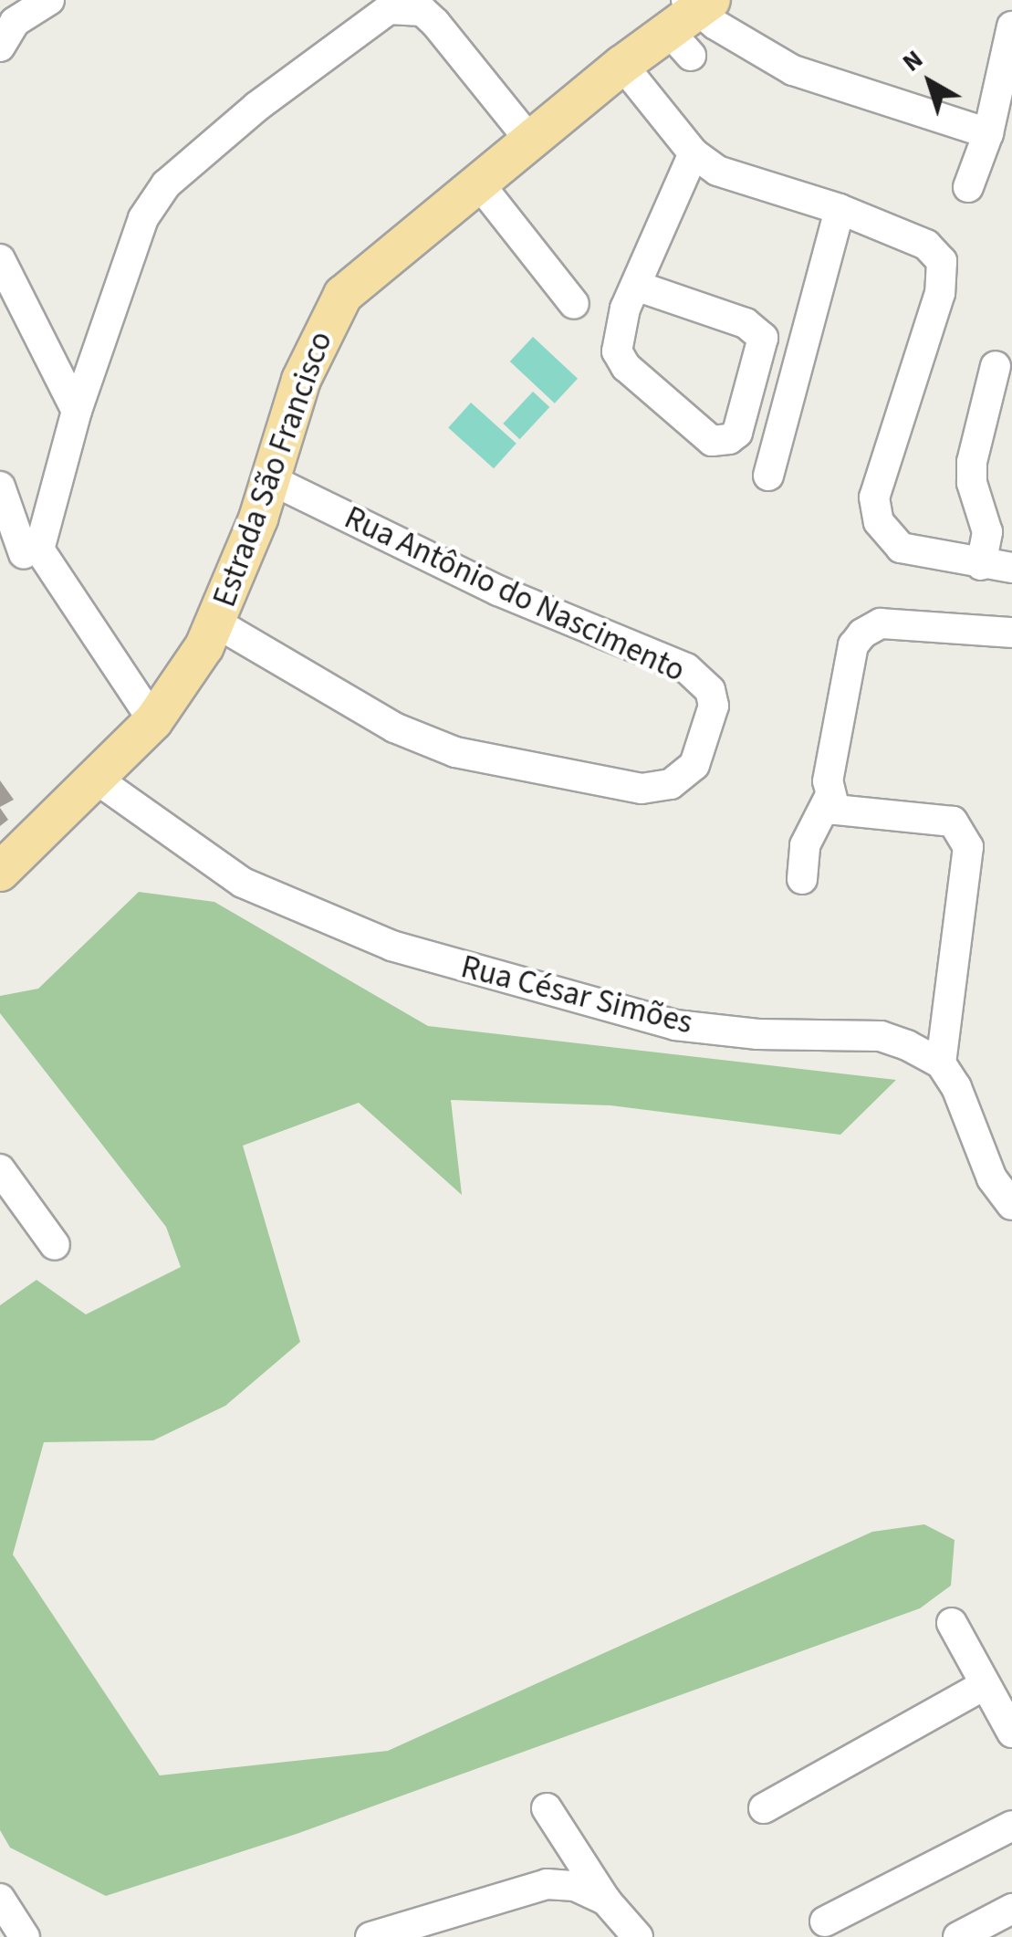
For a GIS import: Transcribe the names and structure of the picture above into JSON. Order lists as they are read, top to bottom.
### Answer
{
  "streets": {
    "main road": ["Estrada São Francisco"],
    "street": ["Rua Antônio do Nascimento", "Rua César Simões"]
  },
  "crossings": [
    ["Estrada São Francisco", "Rua Antônio do Nascimento"],
    ["Estrada São Francisco", "Rua César Simões"]
  ],
  "north": "top left"
}
